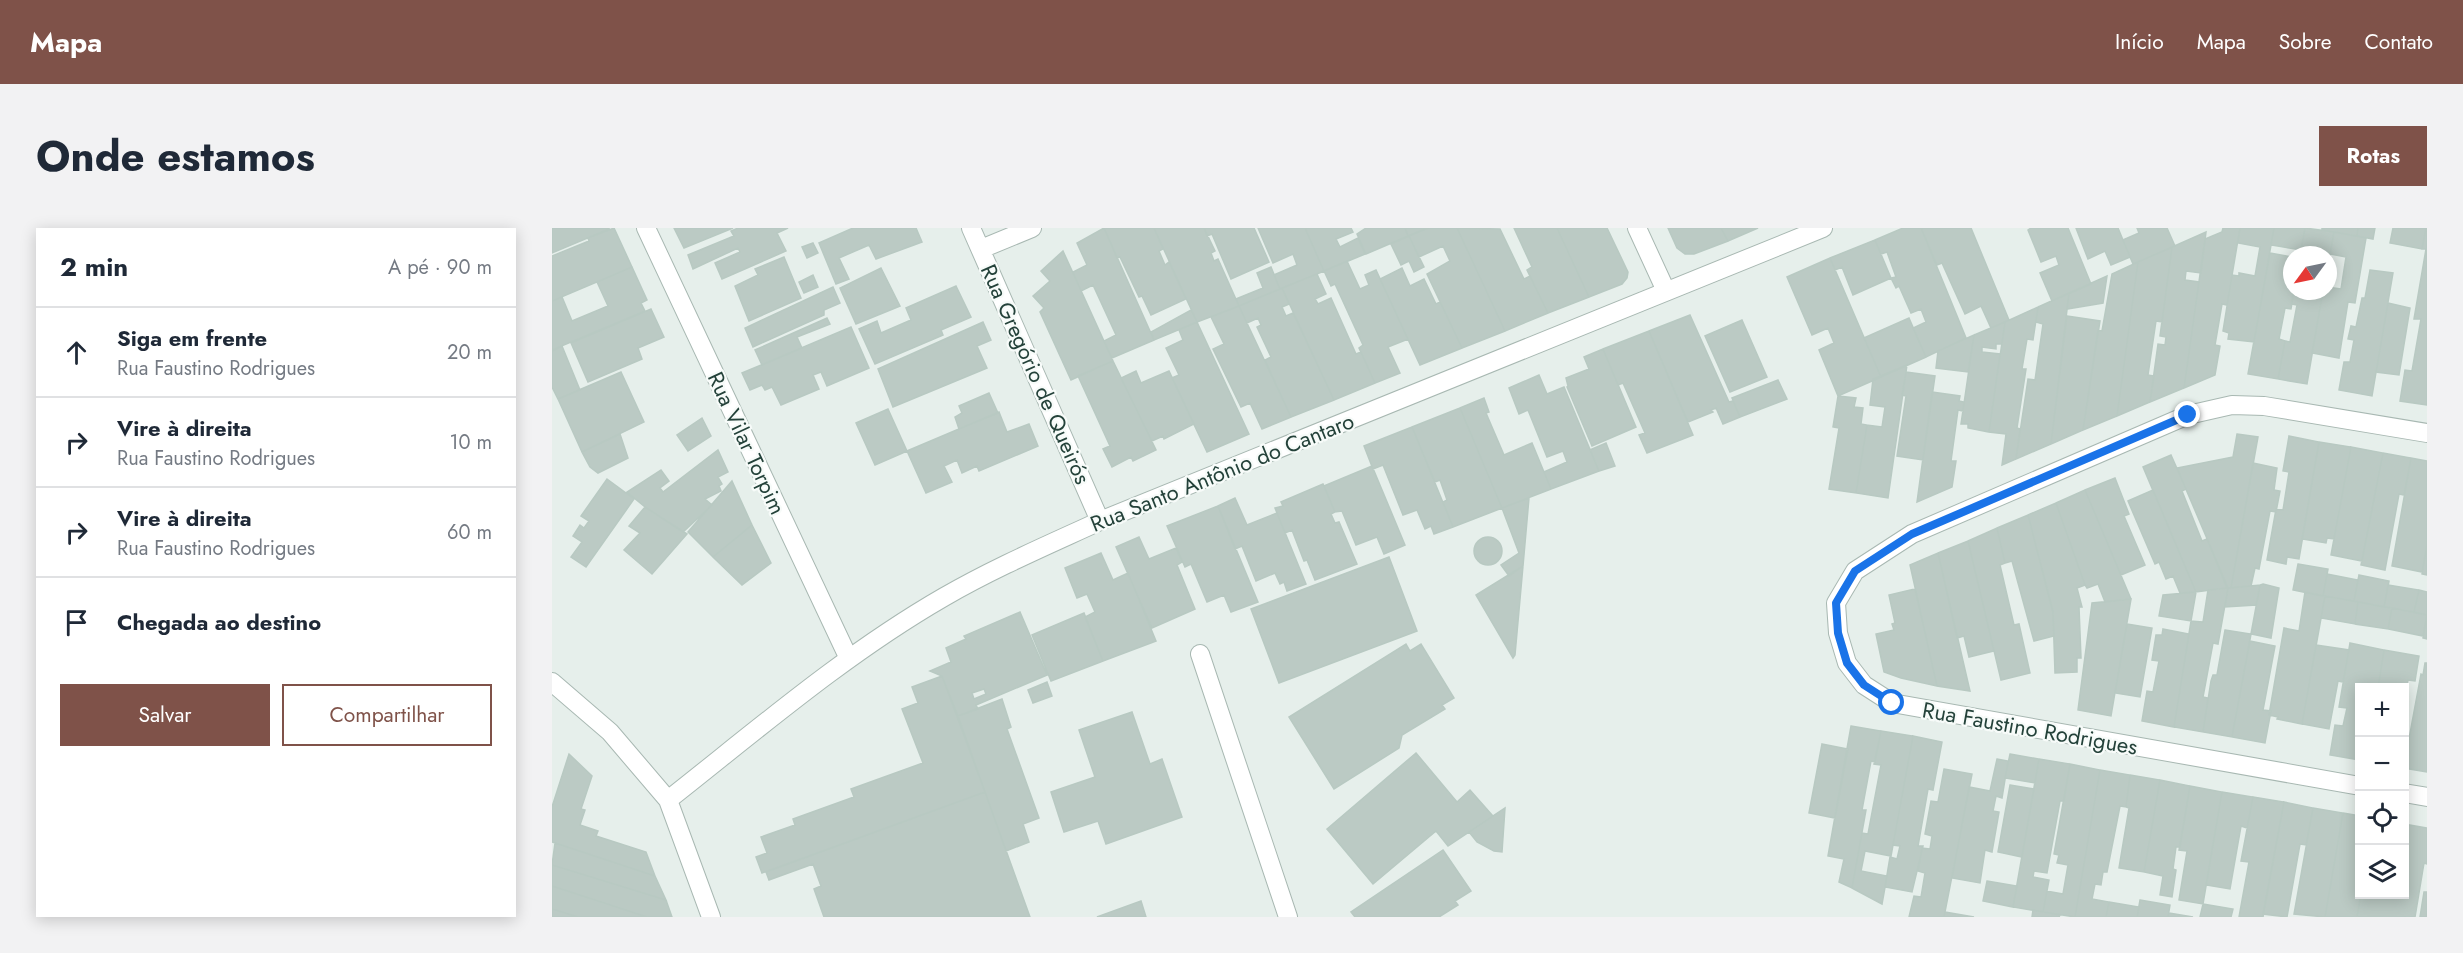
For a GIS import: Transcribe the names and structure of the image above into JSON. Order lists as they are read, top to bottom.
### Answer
{
  "streets": {
    "street": [
      "Rua Gregório de Queirós",
      "Rua Vilar Torpim",
      "Rua Santo Antônio do Cantaro",
      "Rua Faustino Rodrigues"
    ]
  },
  "crossings": [
    ["Rua Gregório de Queirós", "Rua Santo Antônio do Cantaro"],
    ["Rua Vilar Torpim", "Rua Santo Antônio do Cantaro"]
  ],
  "north": "bottom left",
  "page": {
    "header": "Mapa",
    "nav": [
      "Início",
      "Mapa",
      "Sobre",
      "Contato"
    ],
    "title": "Onde estamos",
    "buttons": [
      "Rotas",
      ["Salvar", "Compartilhar"]
    ],
    "heading": ["2 min", "A pé · 90 m"],
    "list": [
      ["Siga em frente", "Rua Faustino Rodrigues", "20 m"],
      ["Vire à direita", "Rua Faustino Rodrigues", "10 m"],
      ["Vire à direita", "Rua Faustino Rodrigues", "60 m"],
      "Chegada ao destino"
    ],
    "map_buttons": ["+", "−"]
  }
}
